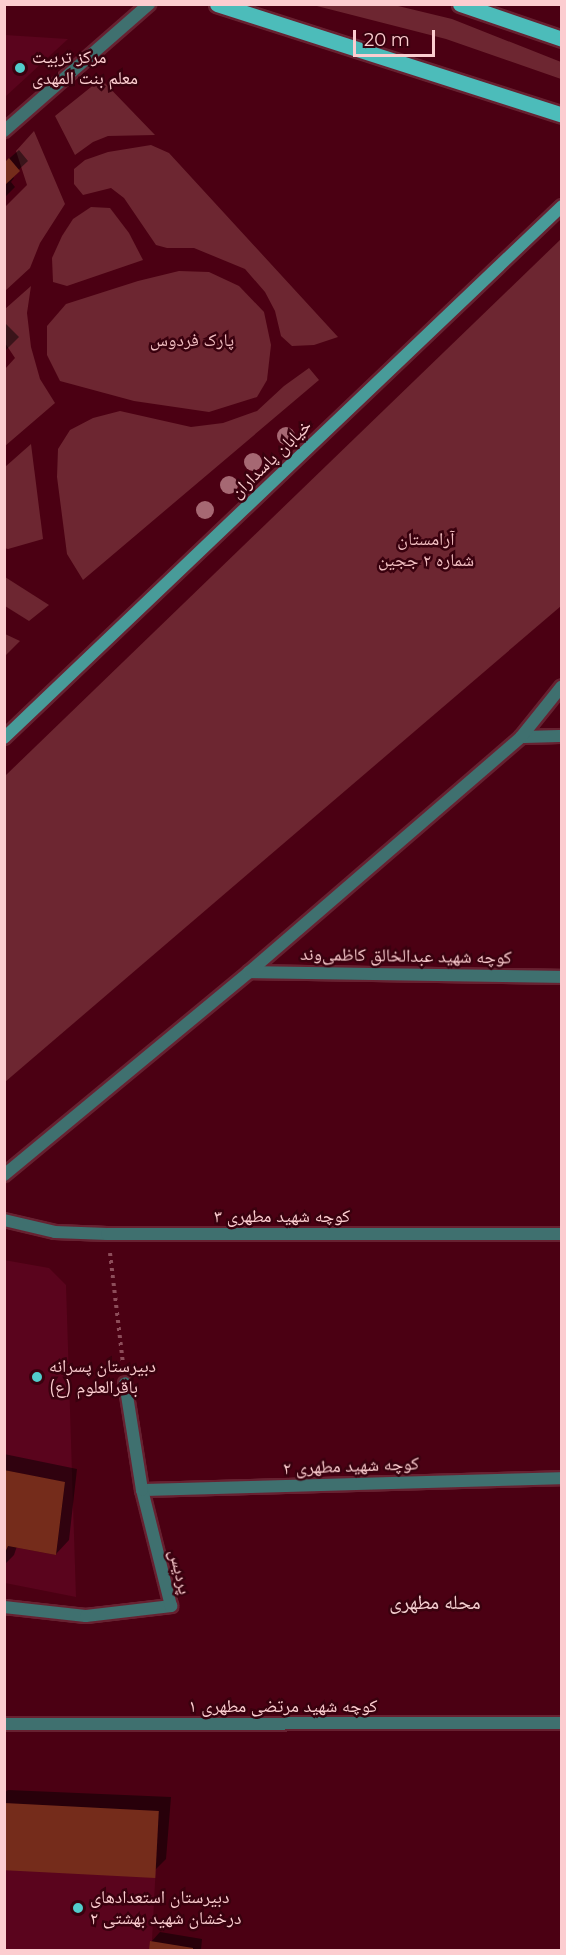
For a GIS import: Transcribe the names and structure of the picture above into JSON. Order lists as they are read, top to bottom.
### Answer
{
  "streets": {
    "main road": ["خیابان پاسداران"],
    "street": [
      "کوچه شهید عبدالخالق کاظمی‌وند",
      "کوچه شهید مطهری ۳",
      "کوچه شهید مطهری ۲",
      "پردیس",
      "کوچه شهید مرتضی مطهری ۱"
    ]
  },
  "crossings": [
    ["کوچه شهید مطهری ۲", "پردیس"]
  ],
  "districts": ["محله مطهری"],
  "parks": ["پارک فردوس", "آرامستان شماره ۲ ججین"],
  "places": ["مرکز تربیت معلم بنت المهدی", "دبیرستان پسرانه باقرالعلوم (ع)", "دبیرستان استعدادهای درخشان شهید بهشتی ۲"],
  "scale_bar": "20 m"
}
